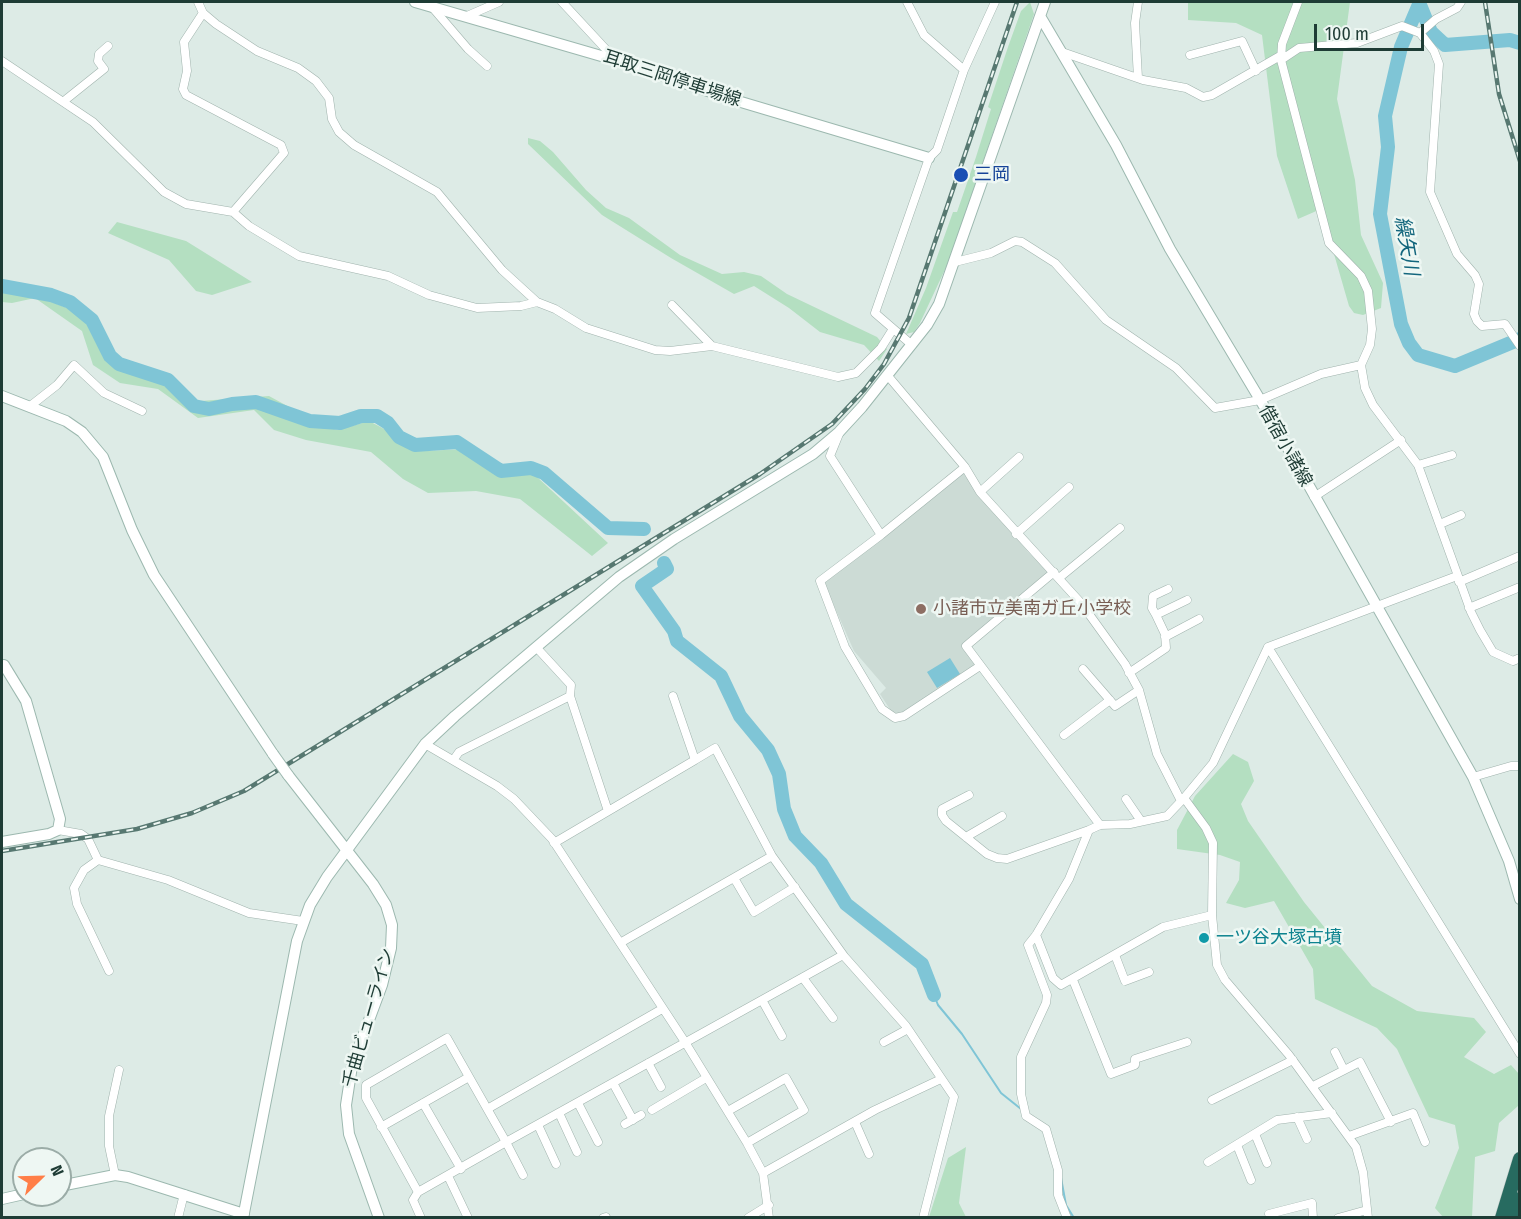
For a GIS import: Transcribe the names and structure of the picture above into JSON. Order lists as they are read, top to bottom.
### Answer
{
  "streets": {
    "street": ["耳取三岡停車場線", "借宿小諸線", "千曲ビューライン"]
  },
  "water": ["繰矢川"],
  "places": ["三岡", "小諸市立美南ガ丘小学校", "一ツ谷大塚古墳"],
  "scale_bar": "100 m",
  "north": "top right"
}
